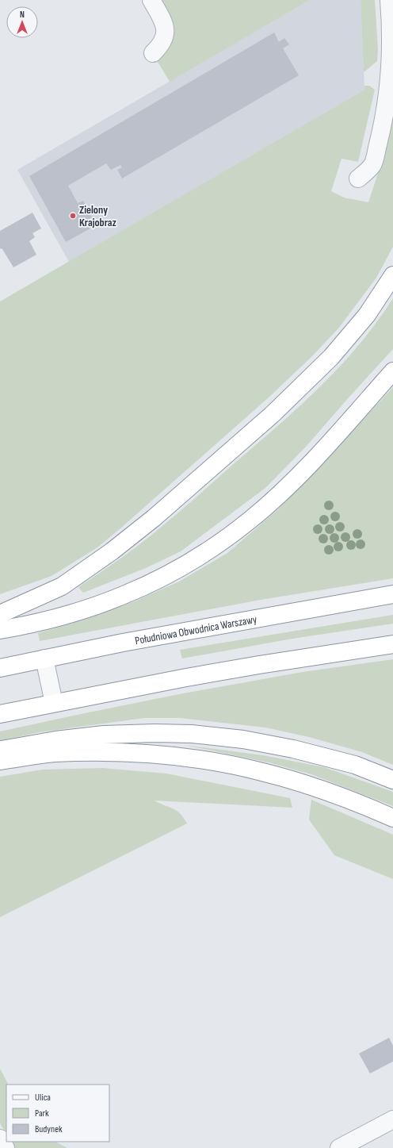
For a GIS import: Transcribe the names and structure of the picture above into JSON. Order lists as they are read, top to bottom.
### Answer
{
  "streets": {
    "highway": ["Południowa Obwodnica Warszawy"]
  },
  "places": ["Zielony Krajobraz"],
  "legend": ["Ulica", "Park", "Budynek"],
  "north": "top"
}
